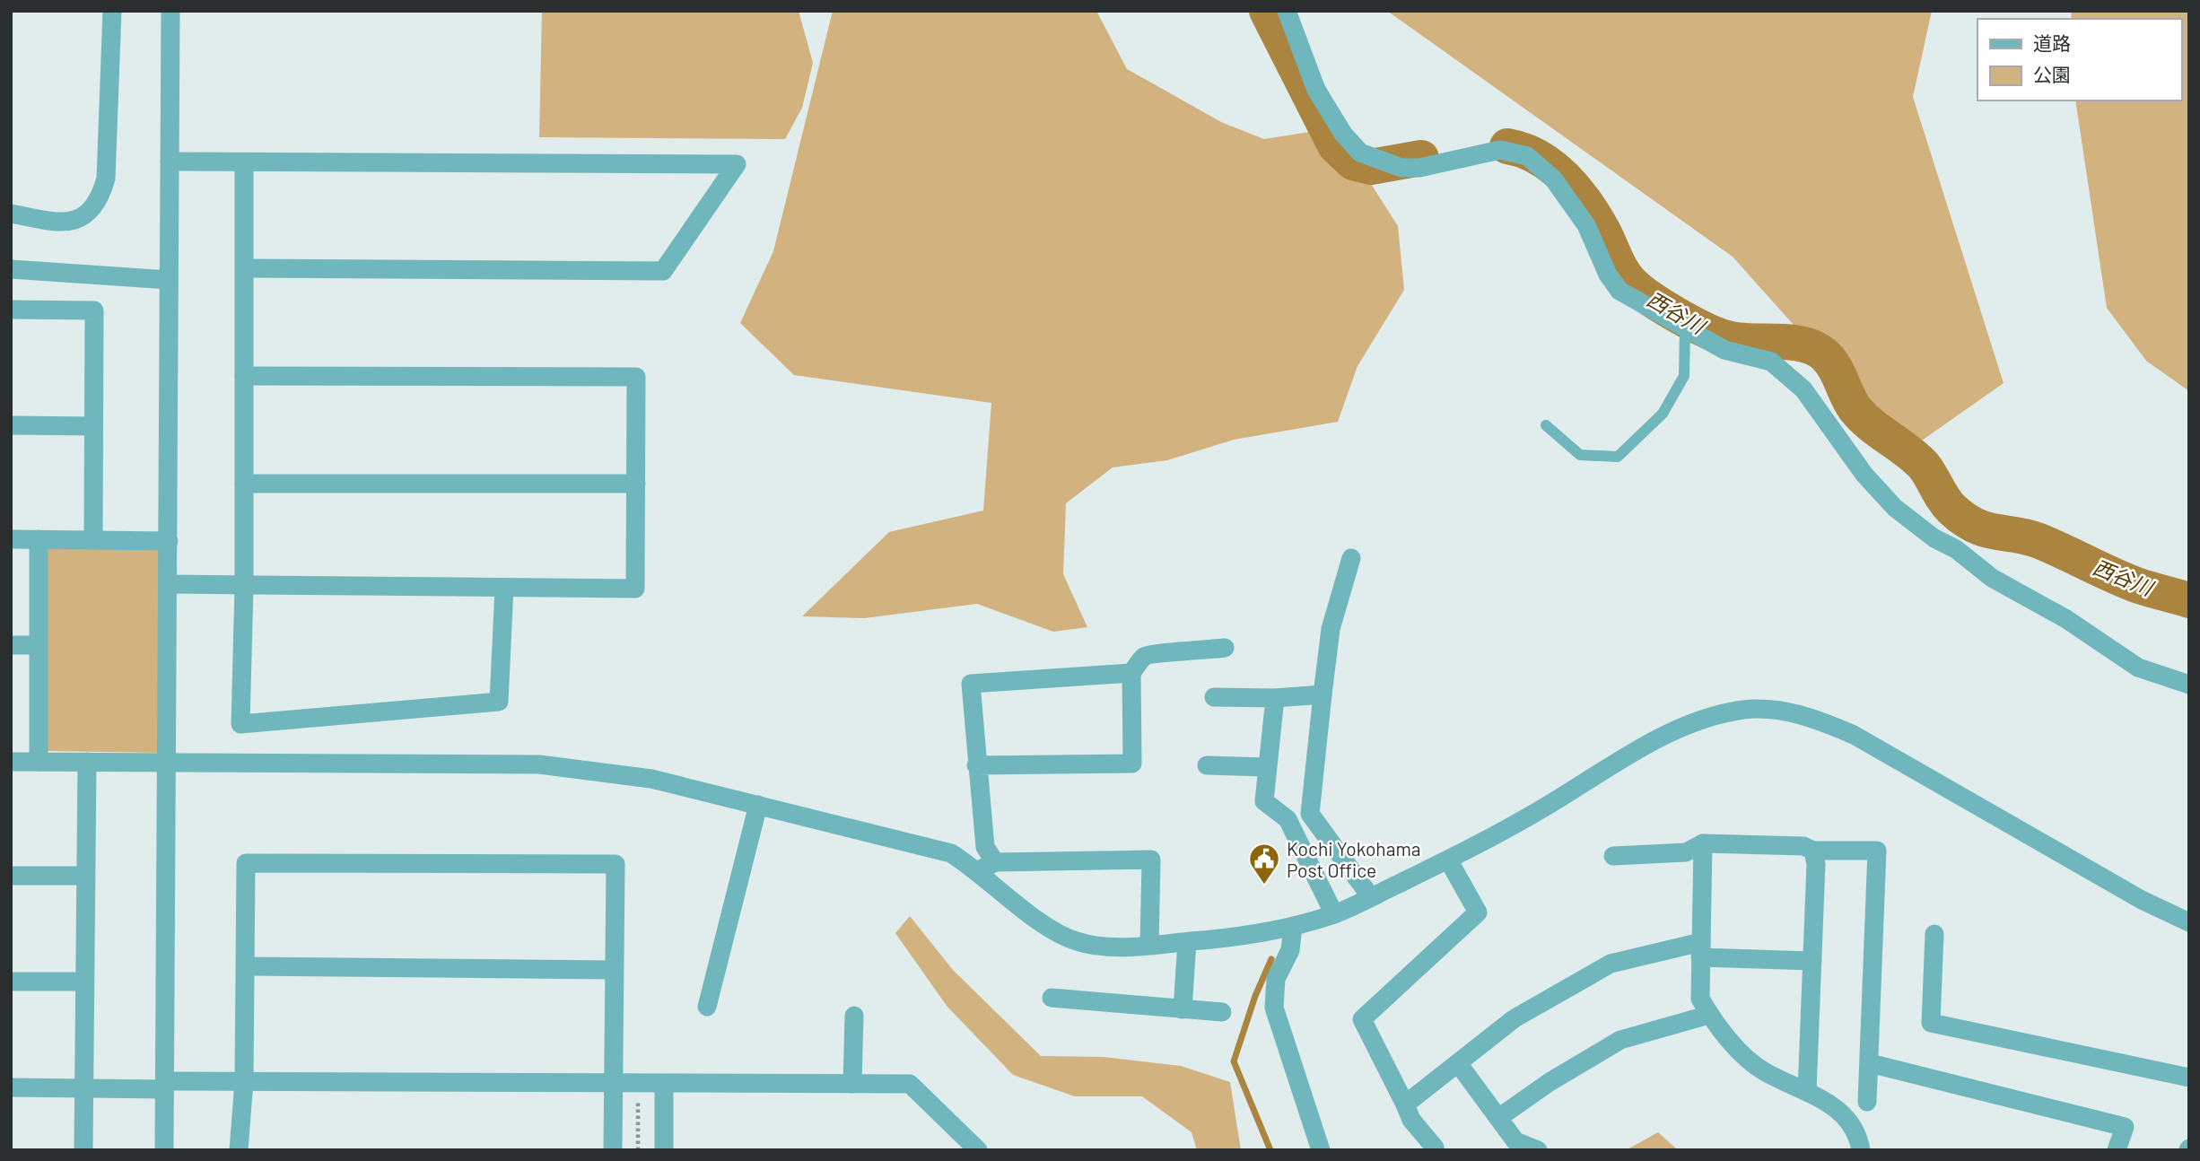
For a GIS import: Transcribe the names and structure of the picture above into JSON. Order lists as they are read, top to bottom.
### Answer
{
  "water": ["西谷川"],
  "places": {
    "public building": ["Kochi Yokohama Post Office"]
  },
  "legend": ["道路", "公園"]
}
